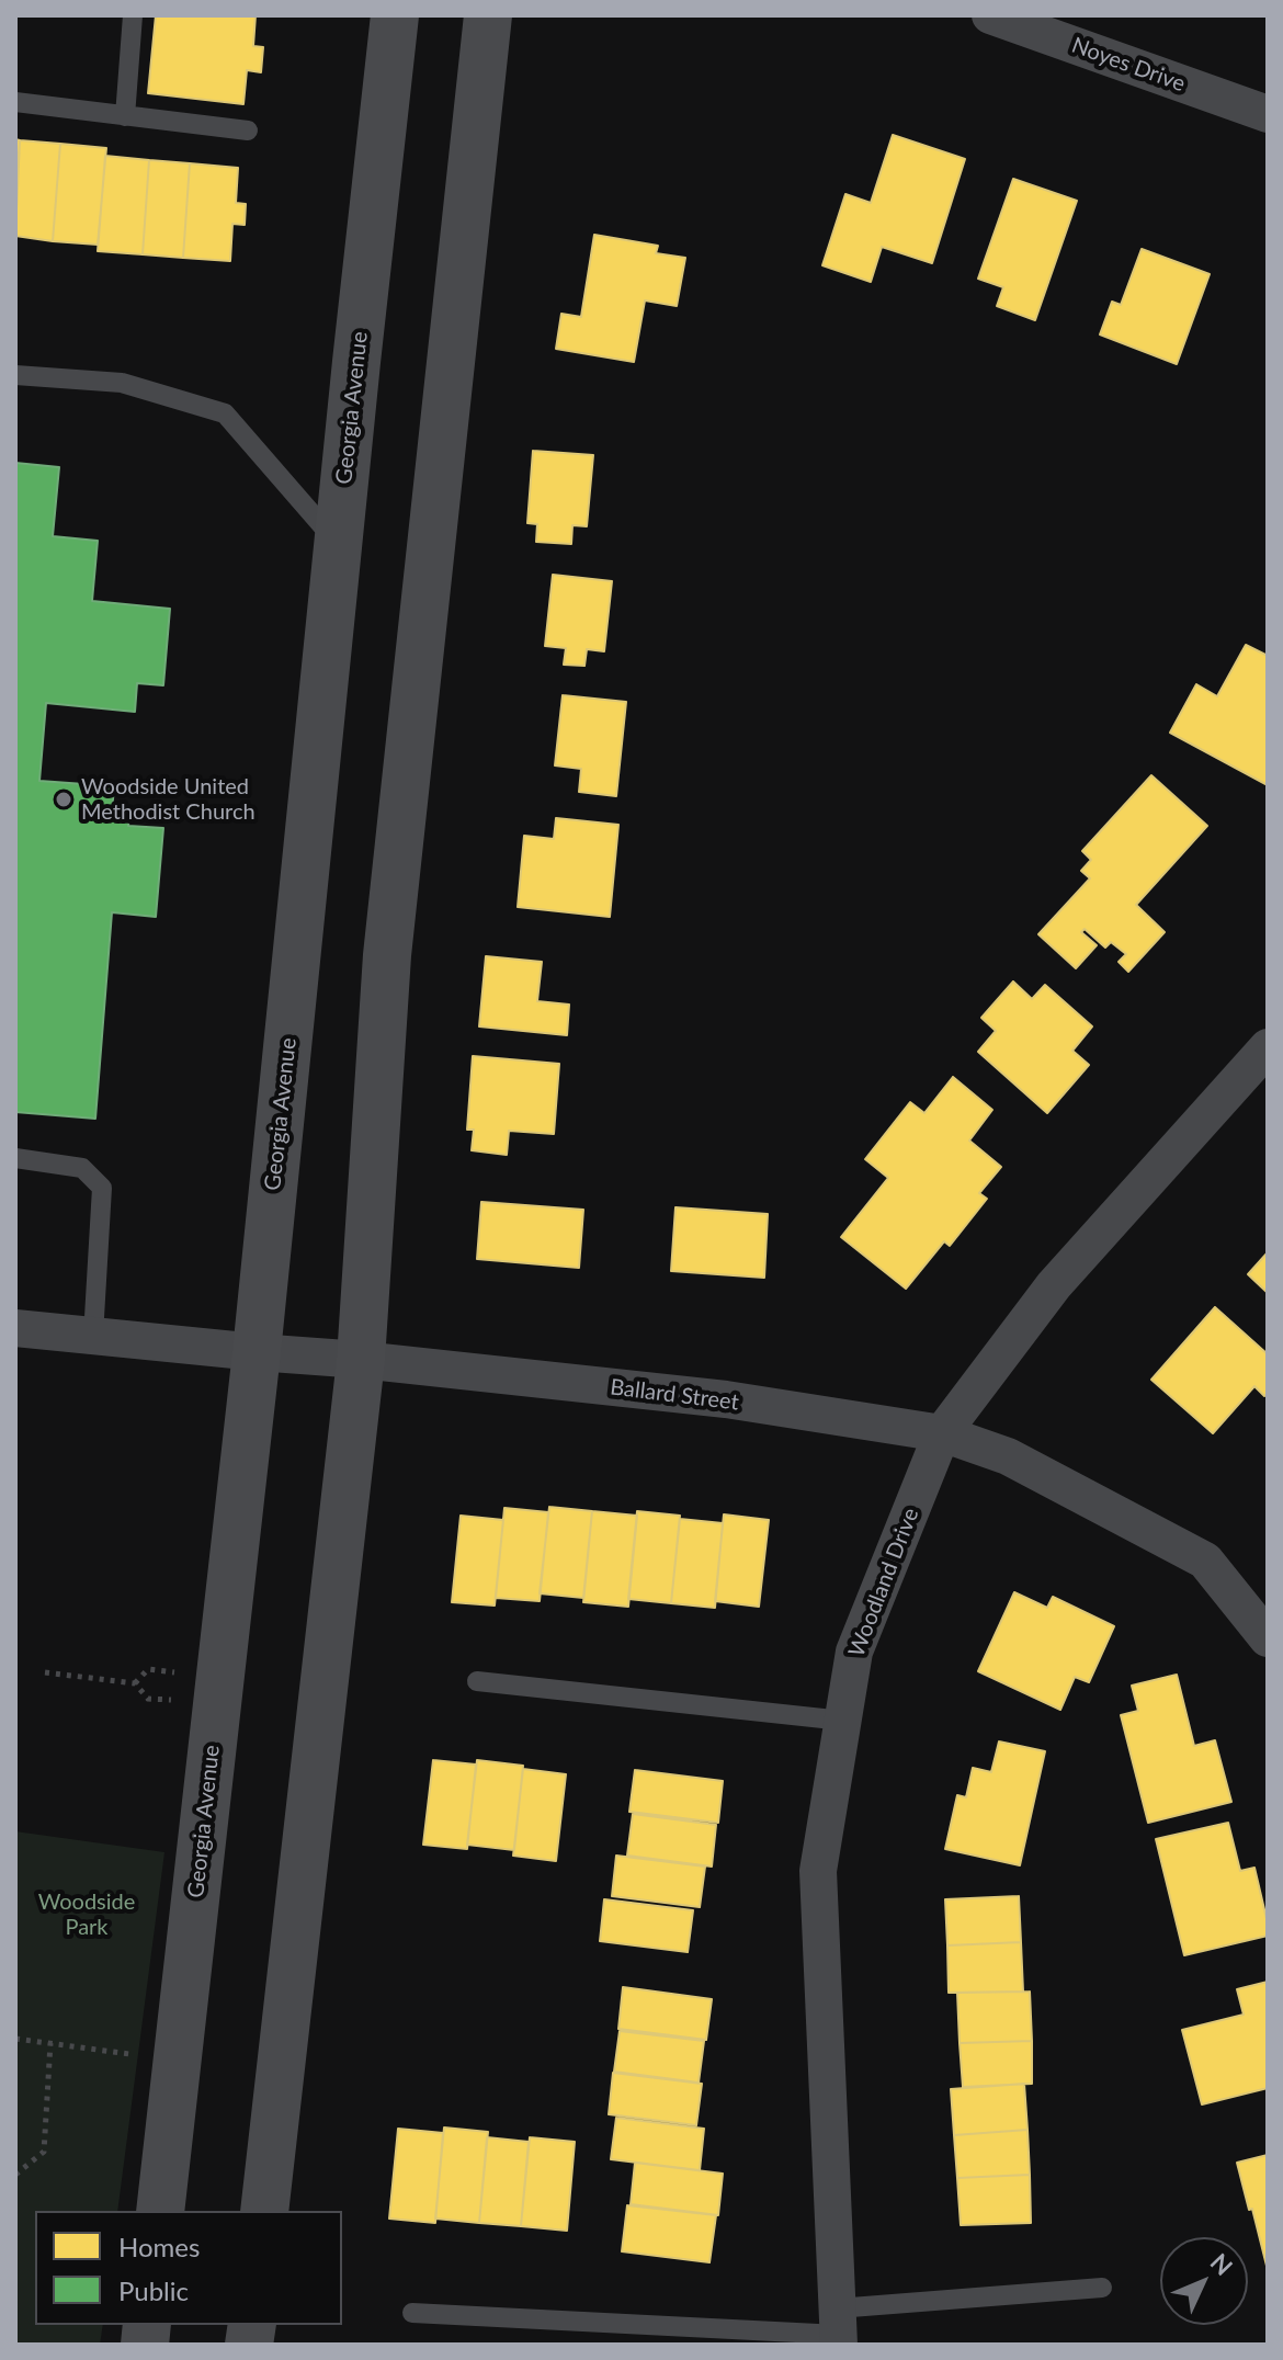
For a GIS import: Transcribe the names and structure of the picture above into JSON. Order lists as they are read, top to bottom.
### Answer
{
  "streets": {
    "main road": ["Georgia Avenue"],
    "street": ["Noyes Drive", "Ballard Street", "Woodland Drive"]
  },
  "crossings": [
    ["Georgia Avenue", "Ballard Street"],
    ["Ballard Street", "Woodland Drive"]
  ],
  "parks": ["Woodside Park"],
  "places": ["Woodside United Methodist Church"],
  "legend": ["Homes", "Public"],
  "north": "top right"
}
